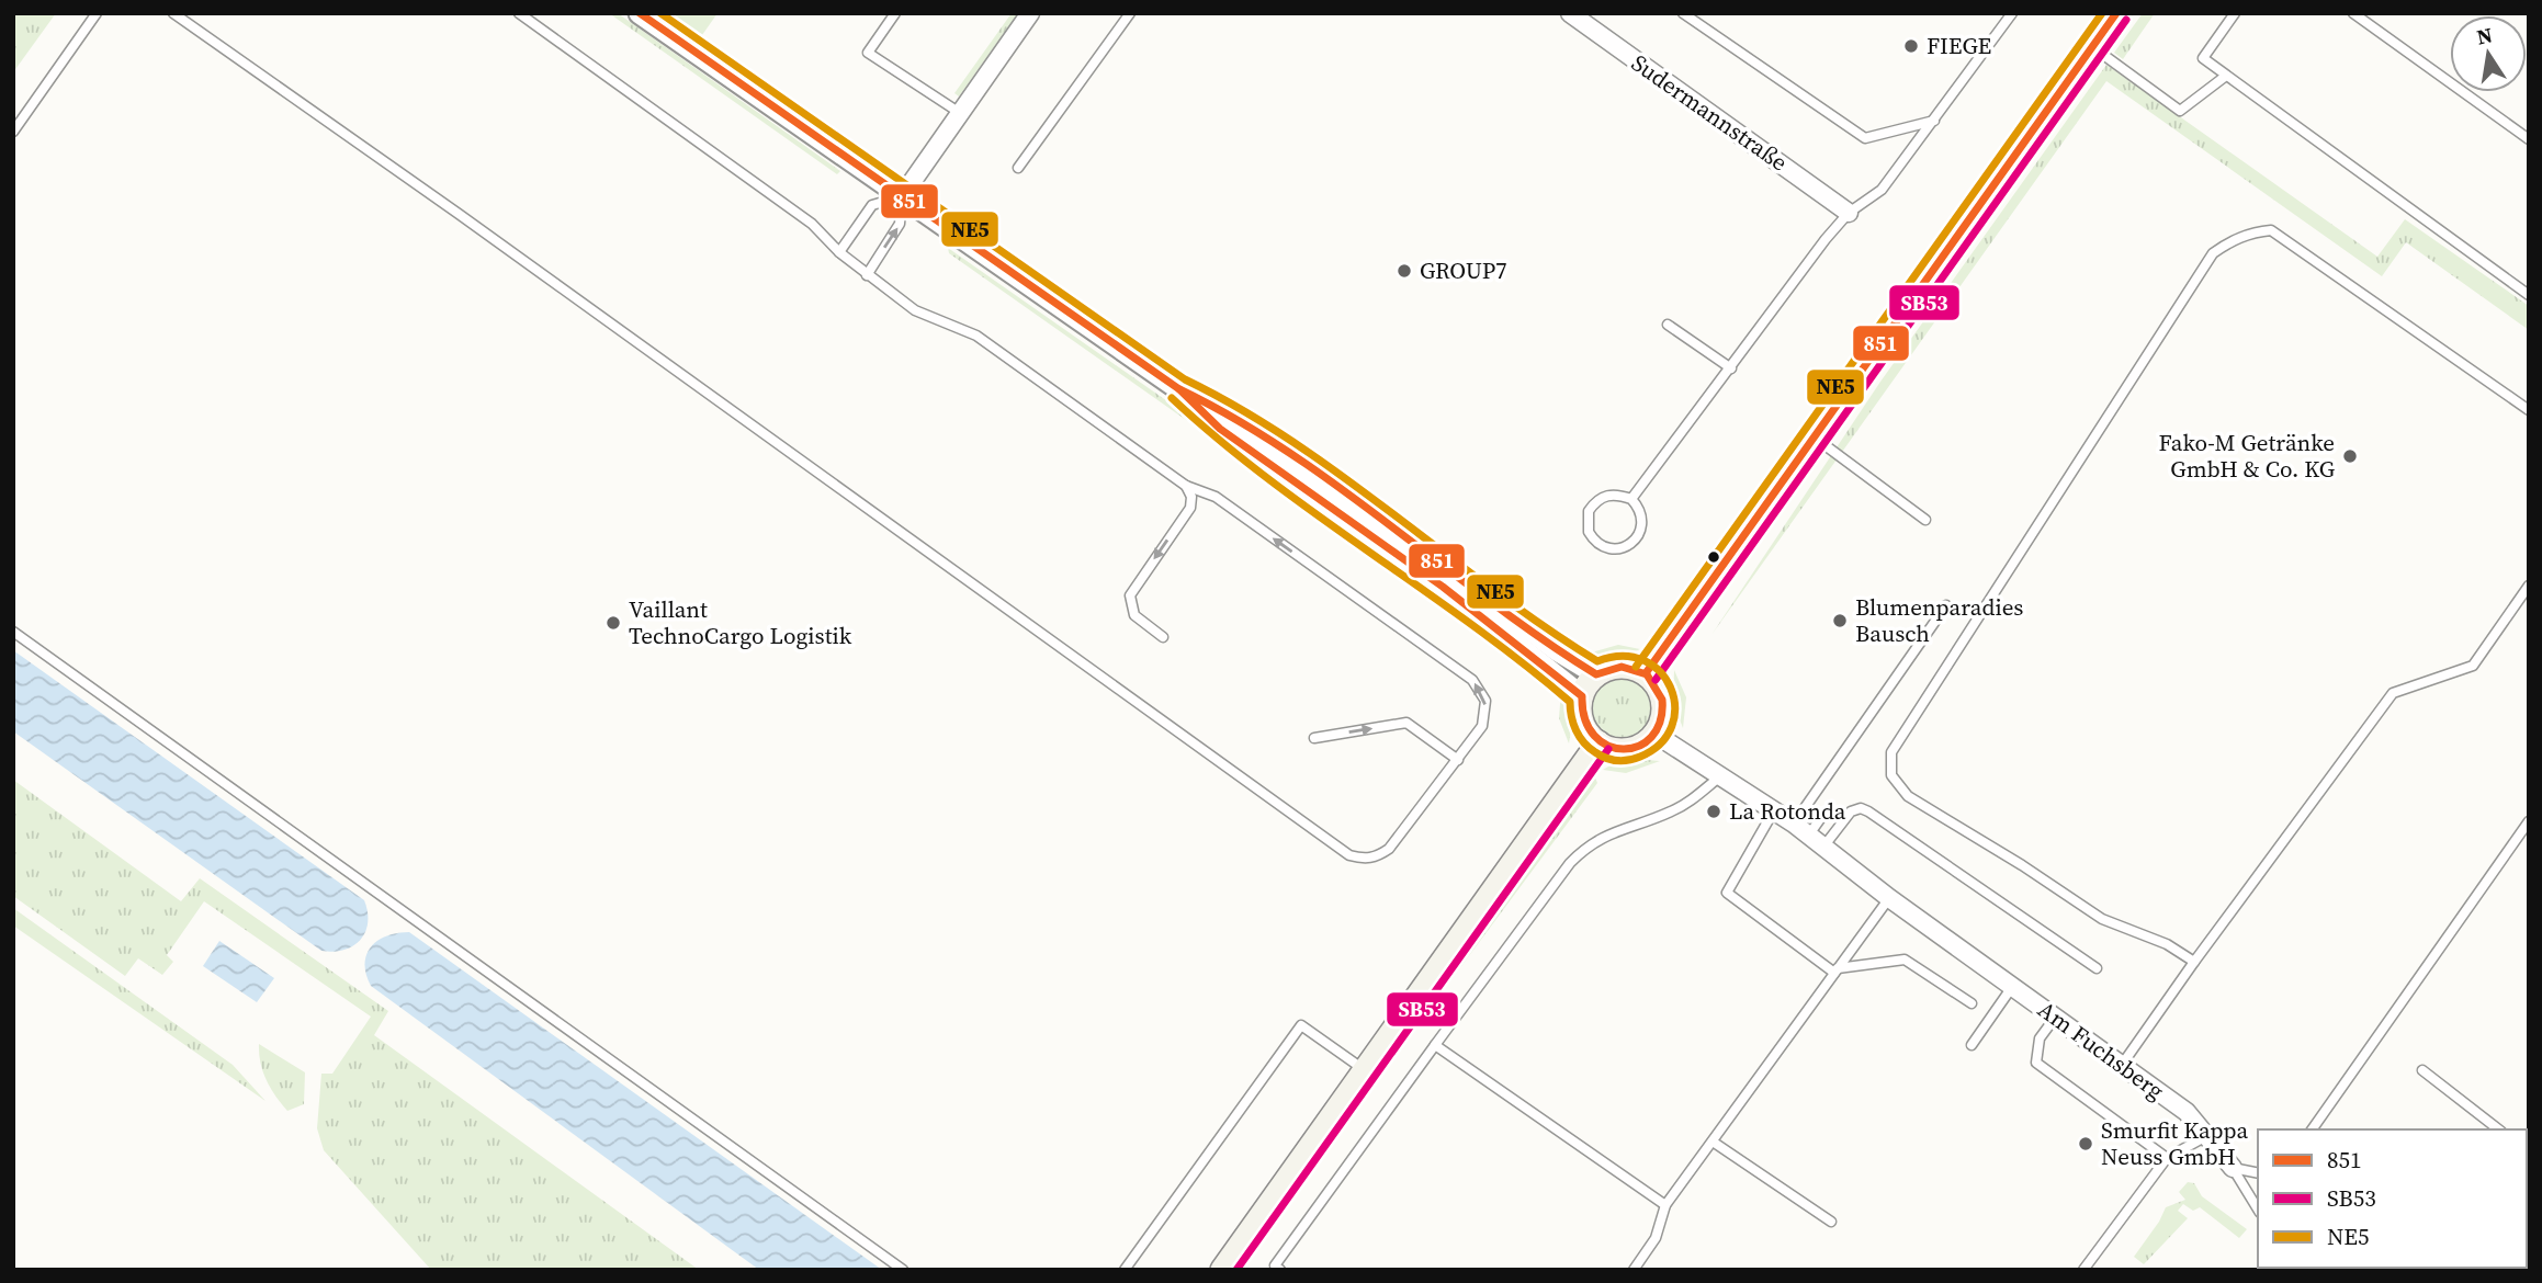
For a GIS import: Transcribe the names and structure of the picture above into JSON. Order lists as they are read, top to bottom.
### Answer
{
  "streets": {
    "street": ["Sudermannstraße", "Am Fuchsberg"]
  },
  "places": [
    "FIEGE",
    "GROUP7",
    "Fako-M Getränke GmbH & Co. KG",
    "Blumenparadies Bausch",
    "Vaillant TechnoCargo Logistik",
    "La Rotonda",
    "Smurfit Kappa Neuss GmbH"
  ],
  "lines": ["transit line 851", "transit line NE5", "transit line SB53"],
  "legend": ["851", "SB53", "NE5"],
  "north": "top"
}
